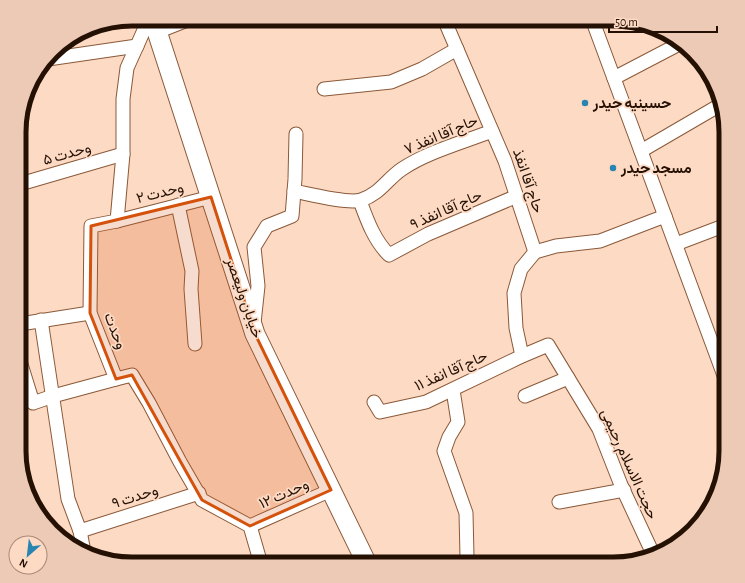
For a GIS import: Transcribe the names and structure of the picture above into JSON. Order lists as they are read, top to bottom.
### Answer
{
  "streets": {
    "street": [
      "حاج آقا انفذ ۷",
      "وحدت ۵",
      "حاج آقا انفذ",
      "وحدت ۲",
      "حاج آقا انفذ ۹",
      "خیابان ولیعصر",
      "وحدت",
      "حاج آقا انفذ ۱۱",
      "حجت الاسلام رحیمی",
      "وحدت ۱۲",
      "وحدت ۹"
    ]
  },
  "crossings": [
    ["حاج آقا انفذ ۷", "حاج آقا انفذ"],
    ["حاج آقا انفذ ۷", "حاج آقا انفذ ۹"],
    ["حاج آقا انفذ", "حاج آقا انفذ ۹"],
    ["وحدت ۲", "خیابان ولیعصر"],
    ["وحدت ۲", "وحدت"],
    ["خیابان ولیعصر", "وحدت ۱۲"],
    ["حاج آقا انفذ ۱۱", "حجت الاسلام رحیمی"]
  ],
  "places": ["حسینیه حیدر", "مسجد حیدر"],
  "scale_bar": "50 m",
  "north": "bottom left"
}
